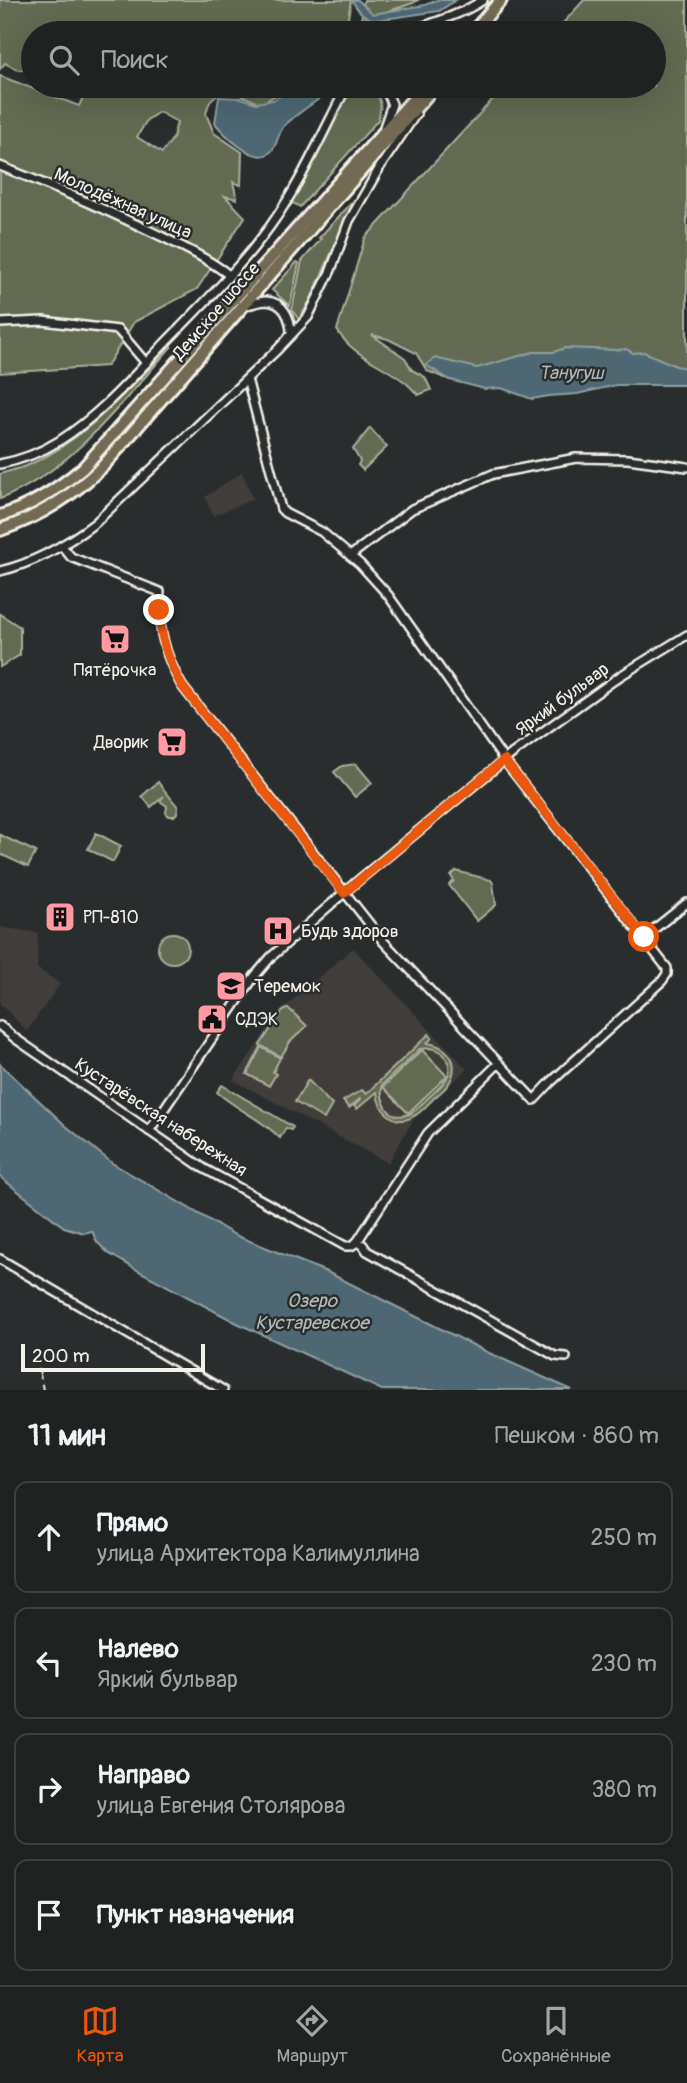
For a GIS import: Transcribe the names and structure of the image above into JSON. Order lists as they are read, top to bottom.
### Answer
{
  "streets": {
    "main road": ["Демское шоссе"],
    "street": ["Молодёжная улица", "Яркий бульвар", "Кустарёвская набережная"]
  },
  "crossings": [
    ["Яркий бульвар", "Кустарёвская набережная"]
  ],
  "water": ["Танугуш", "Озеро Кустаревское"],
  "places": {
    "supermarket": ["Пятёрочка", "Дворик"],
    "building": ["РП-810"],
    "hospital": ["Будь здоров"],
    "school or university": ["Теремок"],
    "public building": ["СДЭК"]
  },
  "scale_bar": "200 m",
  "page": {
    "search": "Поиск",
    "scale": "200 m",
    "heading": ["11 мин", "Пешком · 860 m"],
    "list": [
      ["Прямо", "улица Архитектора Калимуллина", "250 m"],
      ["Налево", "Яркий бульвар", "230 m"],
      ["Направо", "улица Евгения Столярова", "380 m"],
      "Пункт назначения"
    ],
    "nav": ["Карта", "Маршрут", "Сохранённые"]
  }
}
